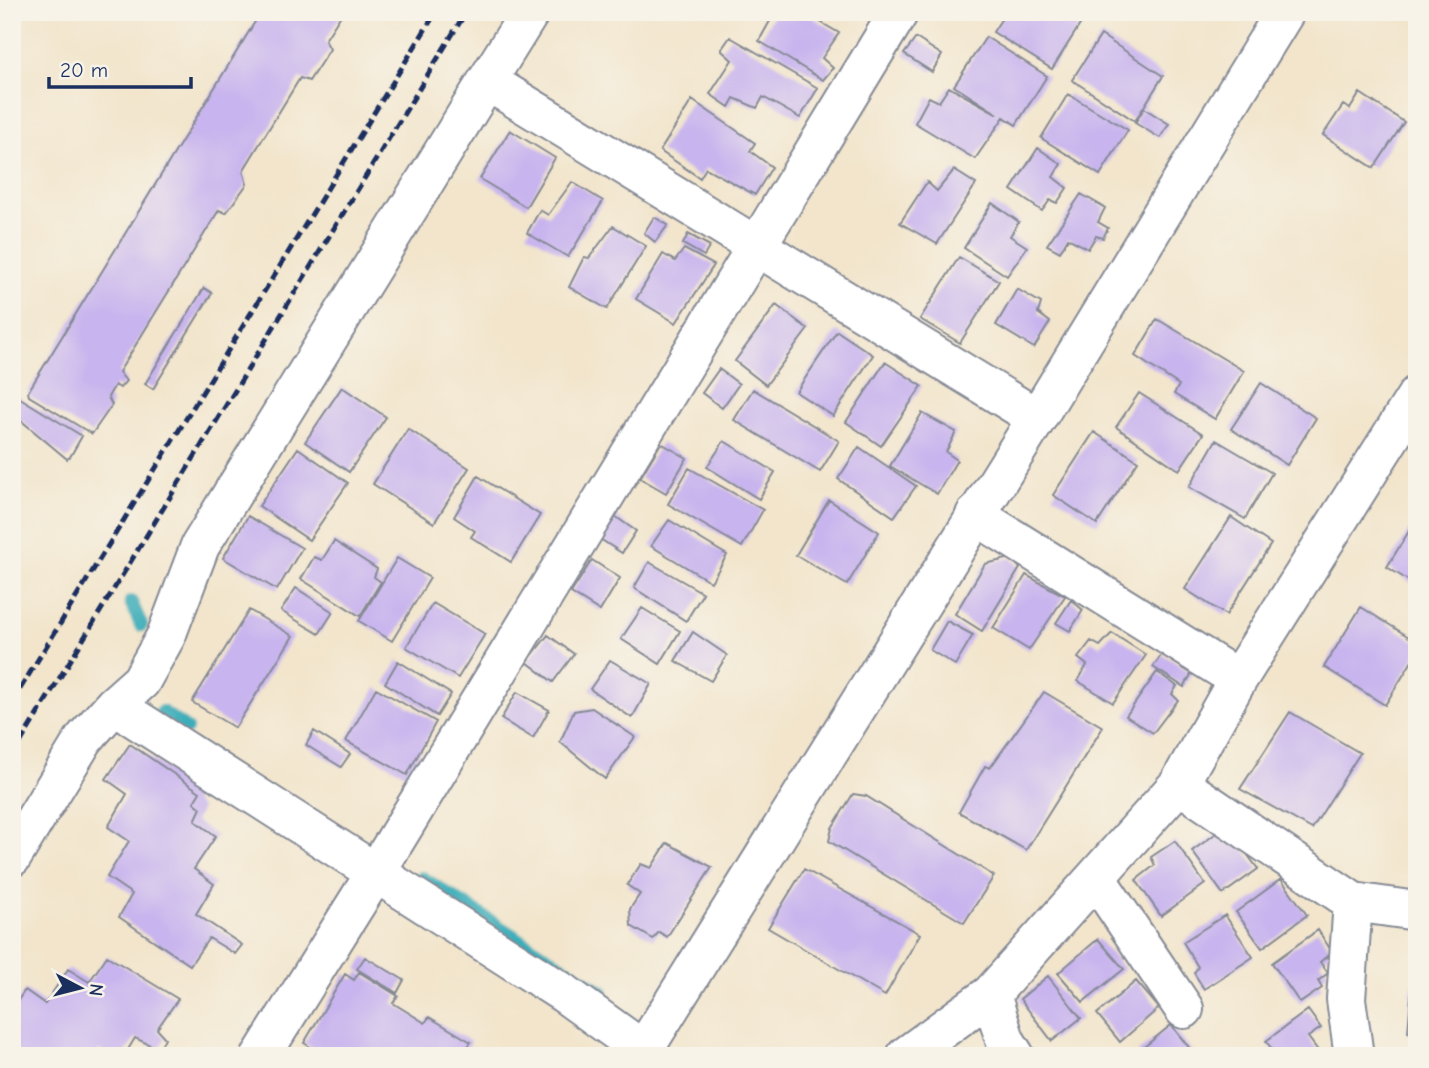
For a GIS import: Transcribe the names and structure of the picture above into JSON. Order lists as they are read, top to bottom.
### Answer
{
  "scale_bar": "20 m",
  "north": "right"
}
